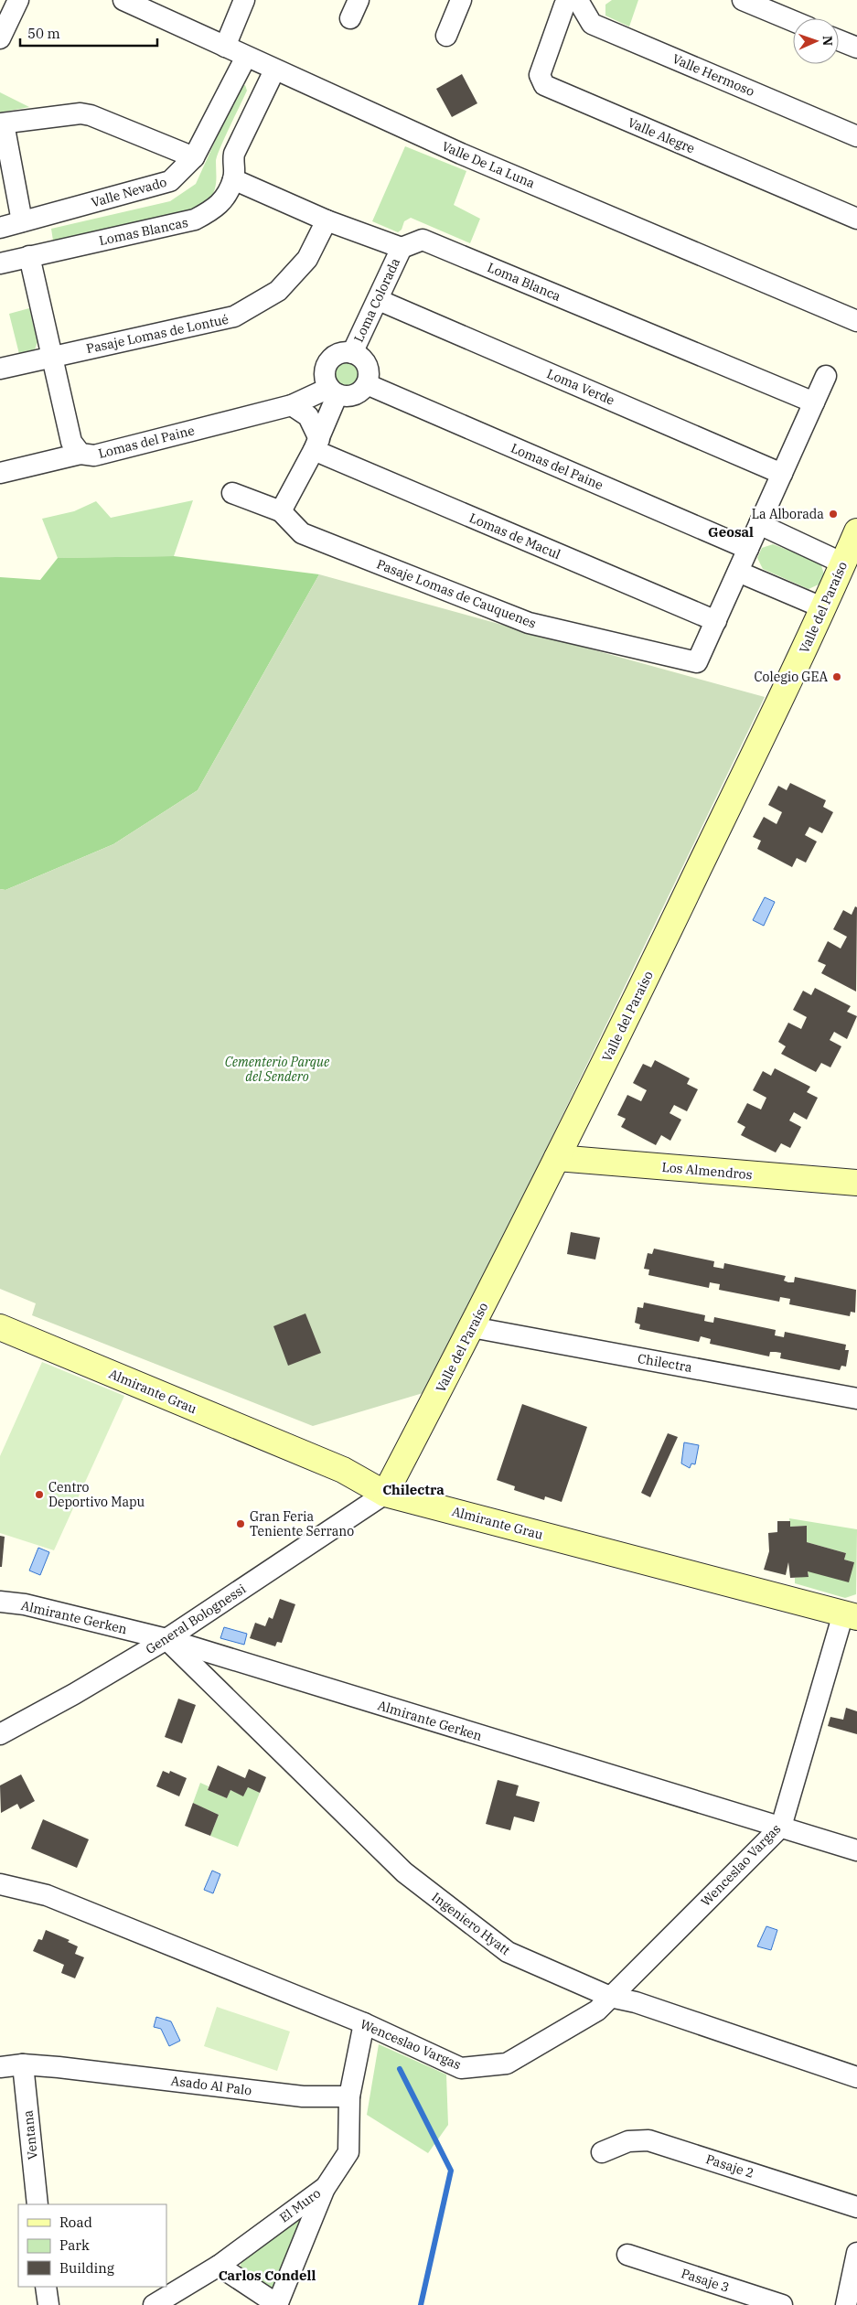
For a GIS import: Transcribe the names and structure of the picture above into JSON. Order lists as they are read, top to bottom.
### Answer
{
  "streets": {
    "street": [
      "Valle Hermoso",
      "Valle Alegre",
      "Valle De La Luna",
      "Valle Nevado",
      "Lomas Blancas",
      "Loma Blanca",
      "Loma Colorada",
      "Pasaje Lomas de Lontué",
      "Loma Verde",
      "Lomas del Paine",
      "Lomas de Macul",
      "Pasaje Lomas de Cauquenes",
      "Valle del Paraíso",
      "Los Almendros",
      "Chilectra",
      "Almirante Grau",
      "Almirante Gerken",
      "General Bolognessi",
      "Wenceslao Vargas",
      "Ingeniero Hyatt",
      "Asado Al Palo",
      "Ventana",
      "Pasaje 2",
      "El Muro",
      "Pasaje 3"
    ]
  },
  "crossings": [
    ["Valle Hermoso", "Valle Alegre"],
    ["Valle De La Luna", "Valle Nevado"],
    ["Valle De La Luna", "Lomas Blancas"],
    ["Lomas Blancas", "Lomas del Paine"],
    ["Loma Blanca", "Loma Colorada"],
    ["Loma Colorada", "Loma Verde"],
    ["Loma Colorada", "Lomas del Paine"],
    ["Loma Colorada", "Lomas de Macul"],
    ["Loma Colorada", "Pasaje Lomas de Cauquenes"],
    ["Pasaje Lomas de Lontué", "Lomas del Paine"],
    ["Lomas de Macul", "Pasaje Lomas de Cauquenes"],
    ["Valle del Paraíso", "Los Almendros"],
    ["Valle del Paraíso", "Chilectra"],
    ["Valle del Paraíso", "Almirante Grau"],
    ["Valle del Paraíso", "General Bolognessi"],
    ["Almirante Grau", "General Bolognessi"],
    ["Almirante Grau", "Wenceslao Vargas"],
    ["Almirante Gerken", "General Bolognessi"],
    ["Almirante Gerken", "Wenceslao Vargas"],
    ["Almirante Gerken", "Ingeniero Hyatt"],
    ["General Bolognessi", "Ingeniero Hyatt"],
    ["Wenceslao Vargas", "Ingeniero Hyatt"],
    ["Asado Al Palo", "Ventana"],
    ["Asado Al Palo", "El Muro"]
  ],
  "districts": ["Geosal", "Chilectra", "Carlos Condell"],
  "parks": ["Cementerio Parque del Sendero"],
  "places": [
    "La Alborada",
    "Colegio GEA",
    "Centro Deportivo Mapu",
    "Gran Feria Teniente Serrano"
  ],
  "legend": ["Road", "Park", "Building"],
  "scale_bar": "50 m",
  "north": "right"
}
